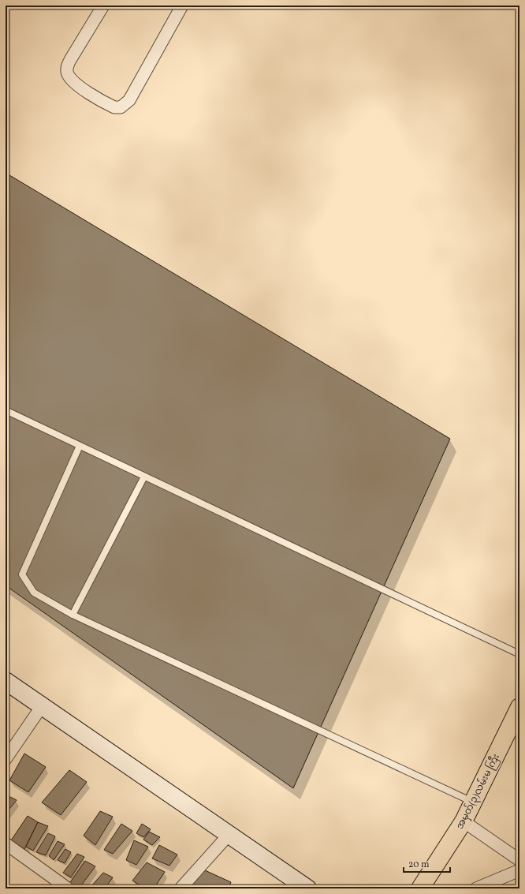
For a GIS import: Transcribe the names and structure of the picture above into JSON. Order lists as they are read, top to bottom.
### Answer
{
  "streets": {
    "main road": ["အမှတ်(၃)လမ်းမ ကြီး"]
  },
  "scale_bar": "20 m"
}
